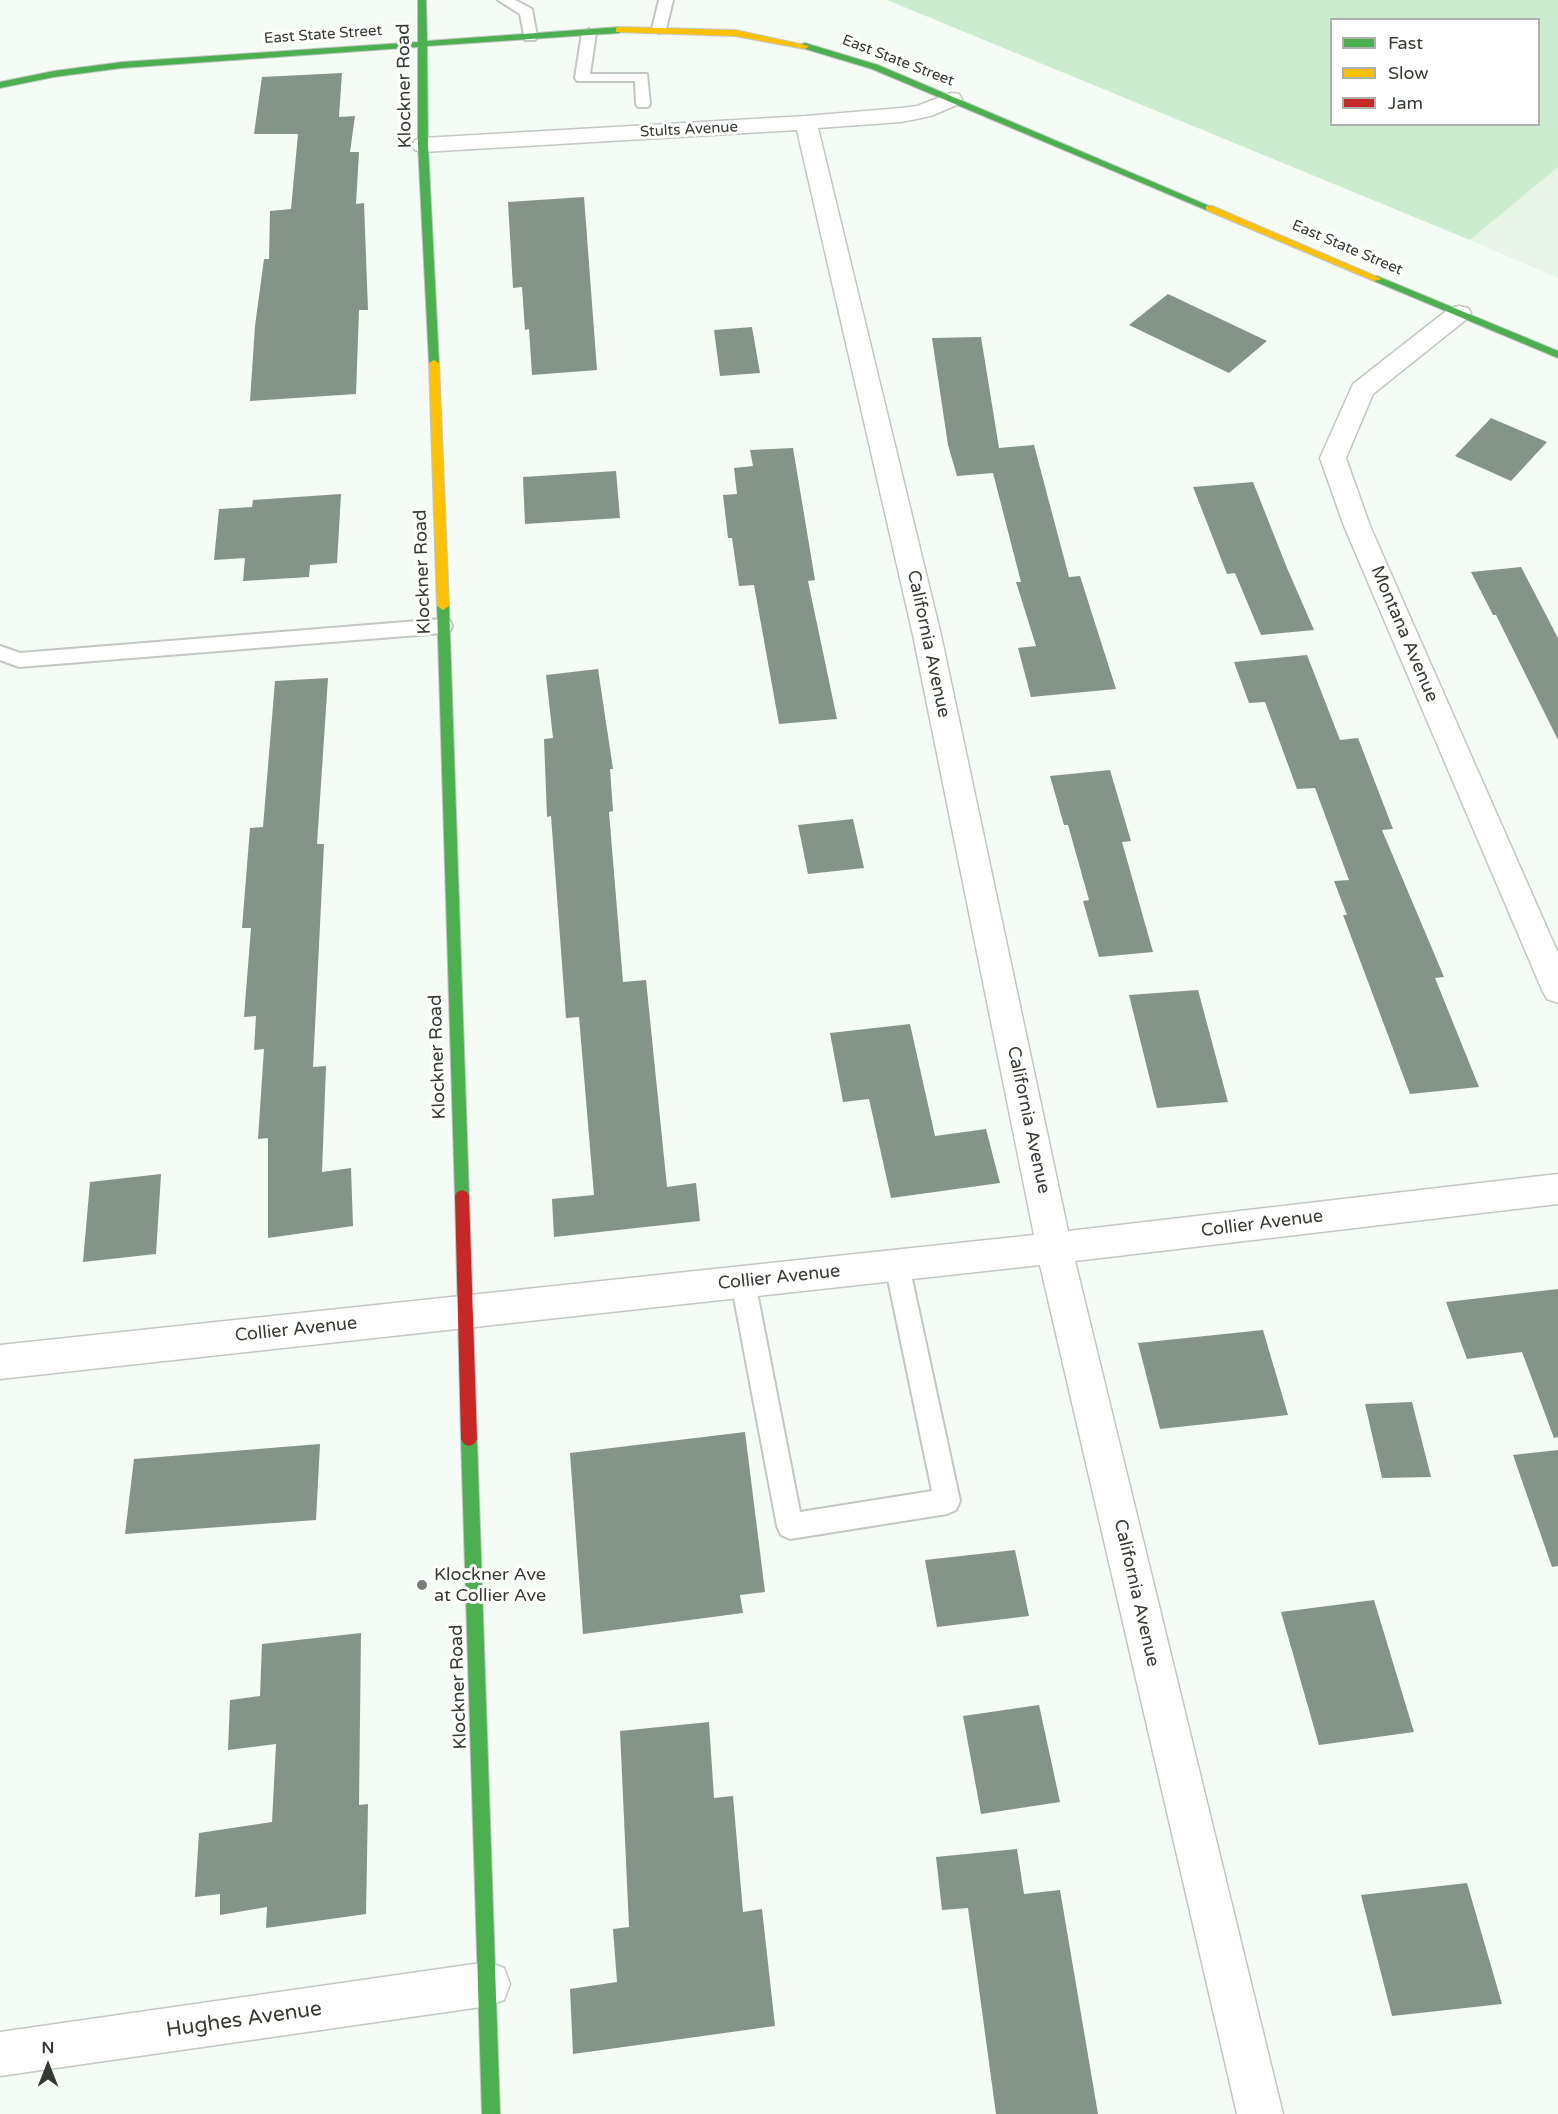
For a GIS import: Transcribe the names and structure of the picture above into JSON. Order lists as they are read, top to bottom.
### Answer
{
  "streets": {
    "main road": ["East State Street", "Klockner Road"],
    "street": [
      "Stults Avenue",
      "Montana Avenue",
      "California Avenue",
      "Collier Avenue",
      "Hughes Avenue"
    ]
  },
  "crossings": [
    ["East State Street", "Klockner Road"],
    ["East State Street", "Stults Avenue"],
    ["East State Street", "Montana Avenue"],
    ["Klockner Road", "Stults Avenue"],
    ["Klockner Road", "Collier Avenue"],
    ["Klockner Road", "Hughes Avenue"],
    ["Stults Avenue", "California Avenue"],
    ["California Avenue", "Collier Avenue"]
  ],
  "places": ["Klockner Ave at Collier Ave"],
  "legend": ["Fast", "Slow", "Jam"],
  "north": "top"
}
